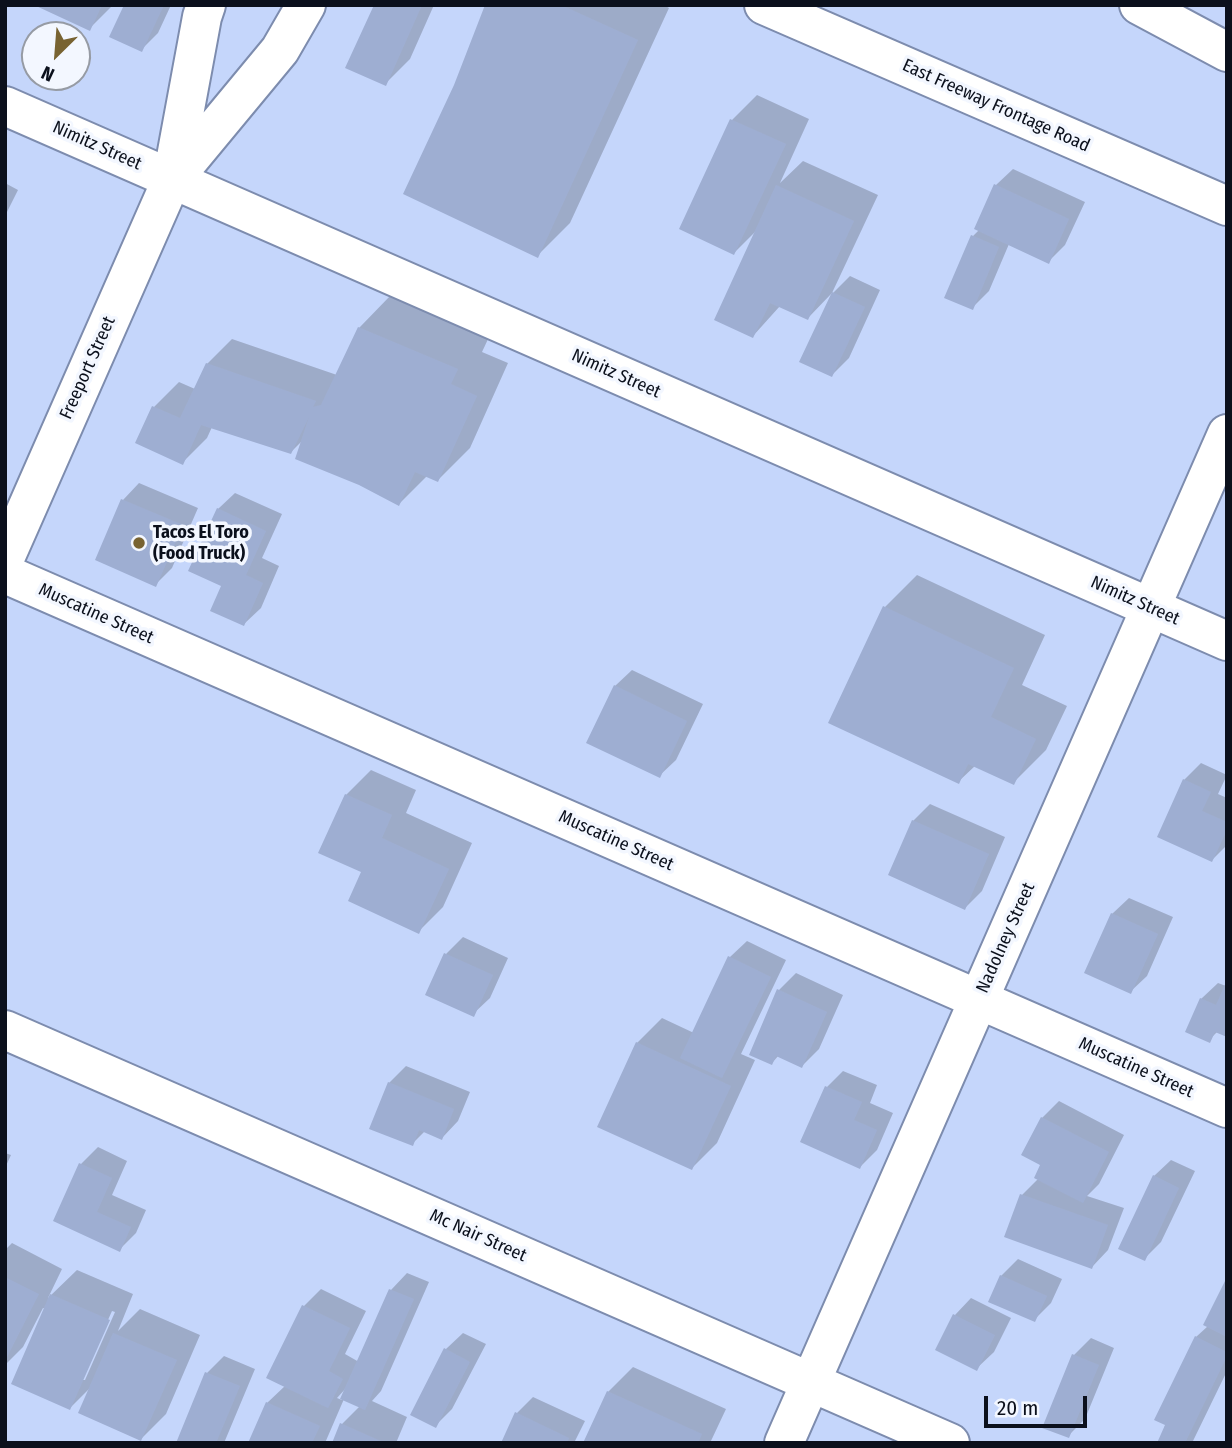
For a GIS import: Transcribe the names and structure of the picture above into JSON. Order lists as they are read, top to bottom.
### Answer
{
  "streets": {
    "main road": [
      "East Freeway Frontage Road",
      "Nimitz Street",
      "Freeport Street",
      "Muscatine Street",
      "Nadolney Street",
      "Mc Nair Street"
    ]
  },
  "crossings": [
    ["Nimitz Street", "Freeport Street"],
    ["Nimitz Street", "Nadolney Street"],
    ["Muscatine Street", "Nadolney Street"],
    ["Nadolney Street", "Mc Nair Street"]
  ],
  "places": ["Tacos El Toro (Food Truck)"],
  "scale_bar": "20 m",
  "north": "bottom left"
}
